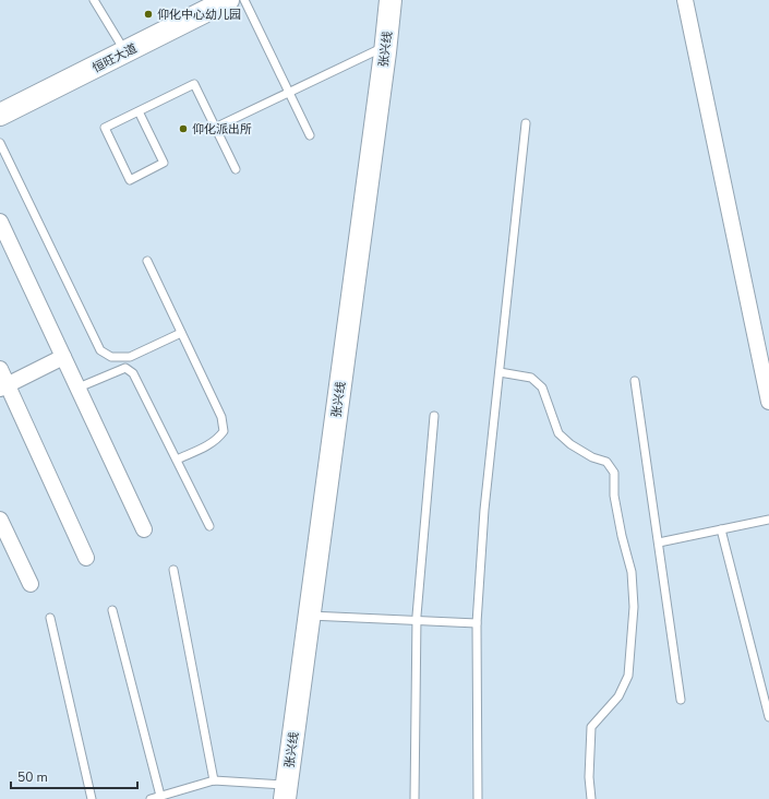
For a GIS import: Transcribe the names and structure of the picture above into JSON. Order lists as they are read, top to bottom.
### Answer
{
  "streets": {
    "street": ["张兴线", "恒旺大道"]
  },
  "places": ["仰化中心幼儿园", "仰化派出所"],
  "scale_bar": "50 m"
}
